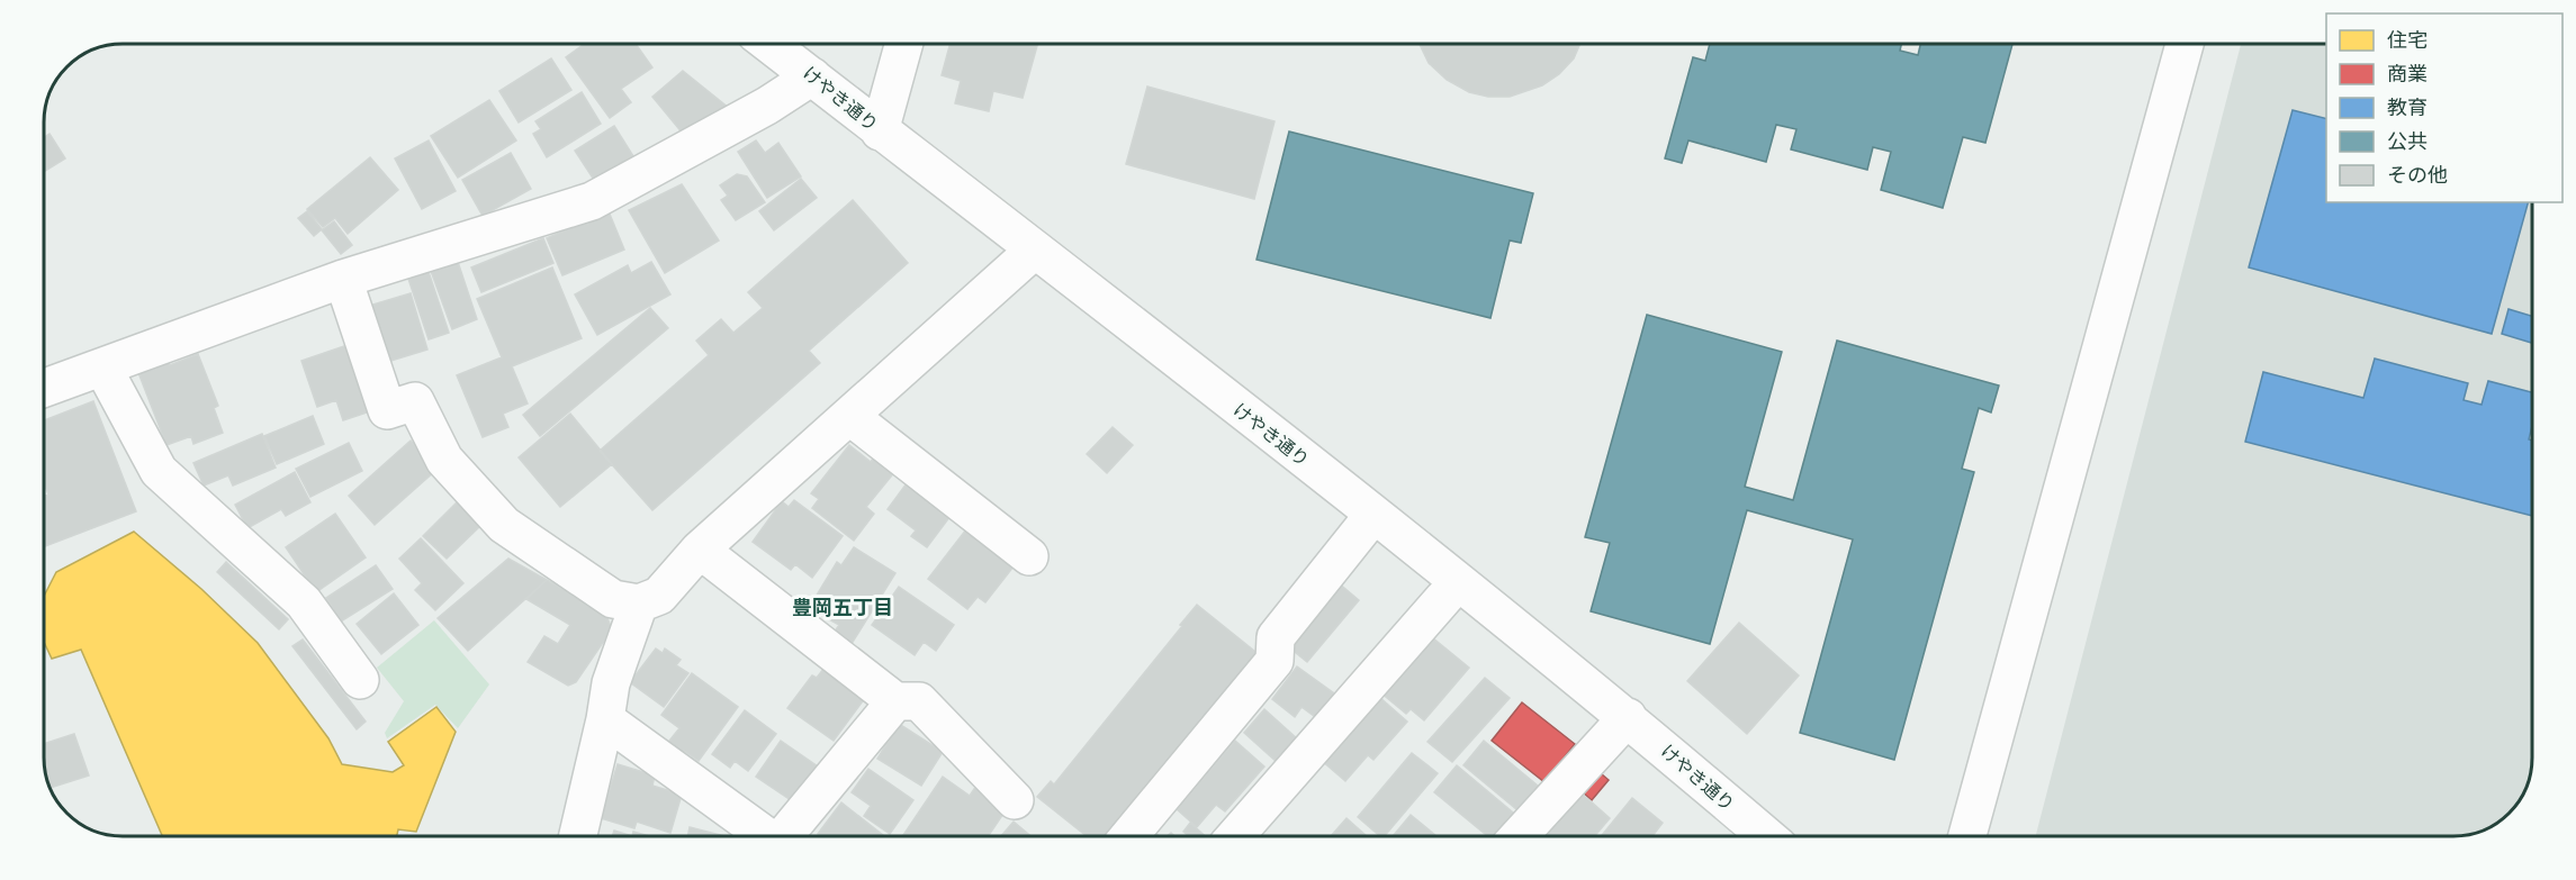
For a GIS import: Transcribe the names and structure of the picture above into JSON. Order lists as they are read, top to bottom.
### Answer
{
  "streets": {
    "street": ["けやき通り"]
  },
  "districts": ["豊岡五丁目"],
  "legend": [
    "住宅",
    "商業",
    "教育",
    "公共",
    "その他"
  ]
}
